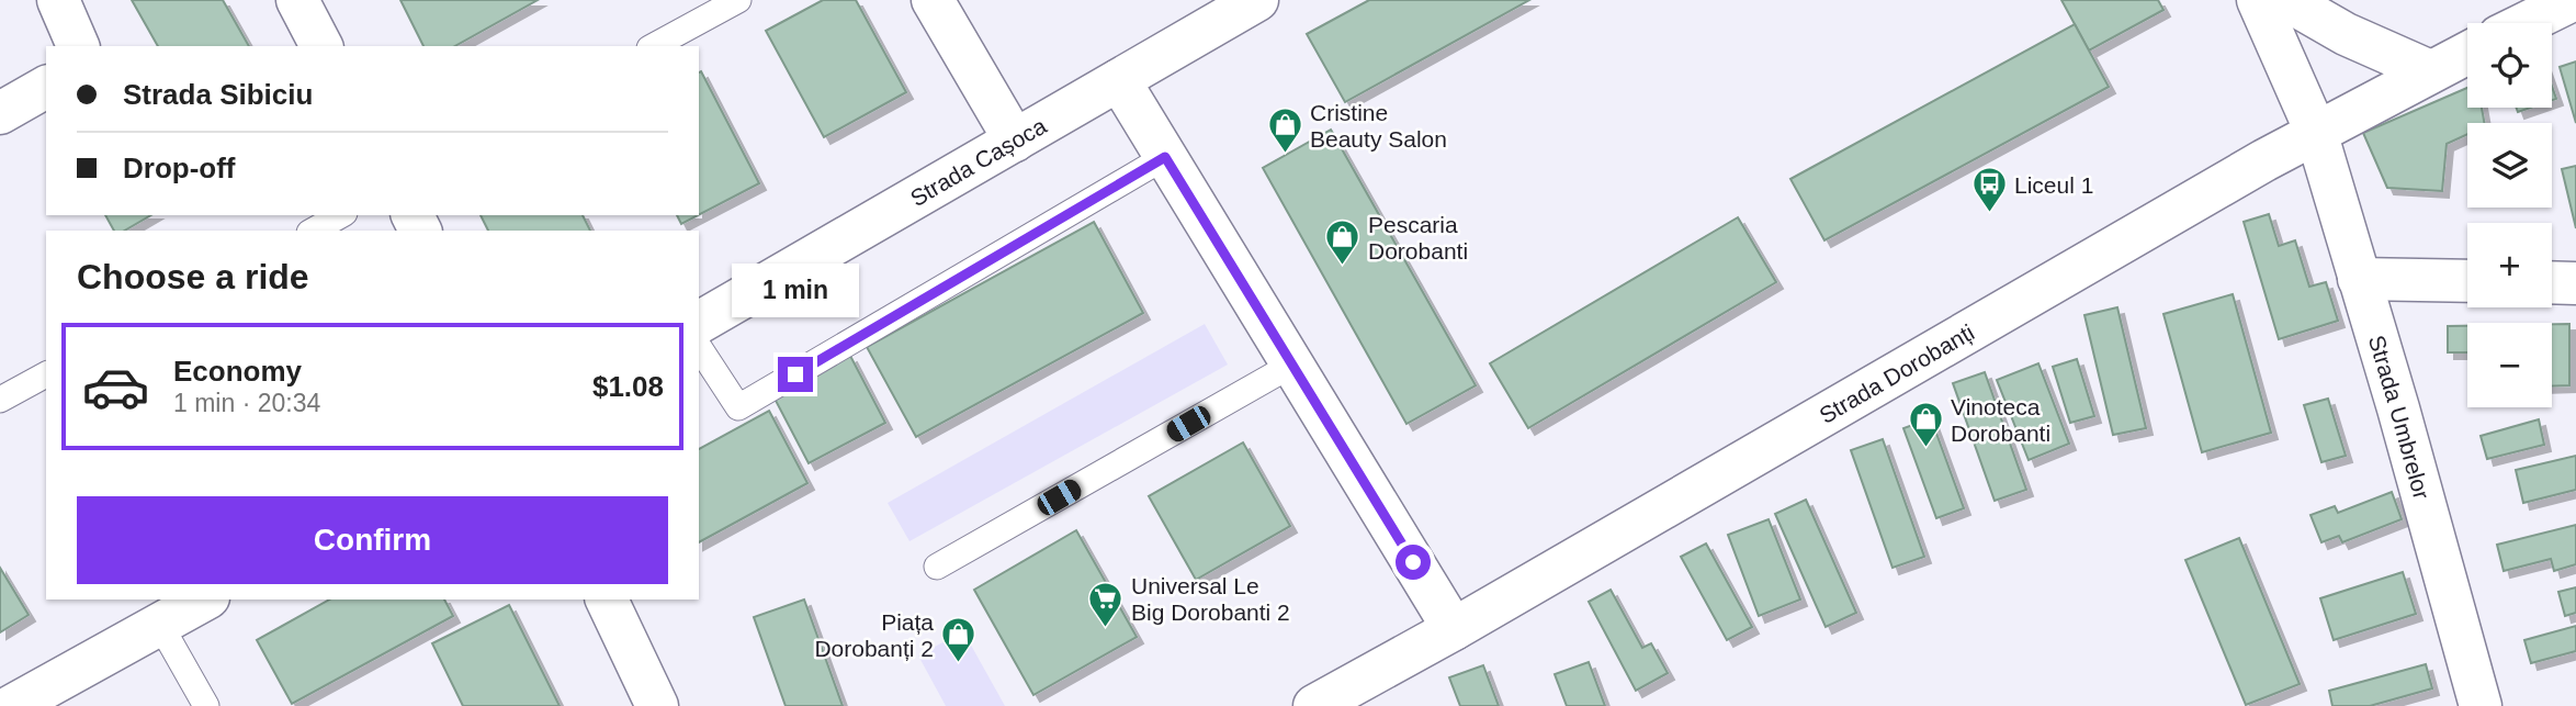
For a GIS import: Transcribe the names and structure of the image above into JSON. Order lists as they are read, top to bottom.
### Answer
{
  "streets": {
    "street": ["Strada Cașoca", "Strada Dorobanți", "Strada Umbrelor"]
  },
  "crossings": [
    ["Strada Dorobanți", "Strada Umbrelor"]
  ],
  "places": {
    "shop": [
      "Cristine Beauty Salon",
      "Pescaria Dorobanti",
      "Vinoteca Dorobanti",
      "Piața Dorobanți 2"
    ],
    "bus stop": ["Liceul 1"],
    "supermarket": ["Universal Le Big Dorobanti 2"]
  },
  "page": {
    "map_buttons": ["+", "−"],
    "banner": ["Strada Sibiciu", "Drop-off"],
    "heading": "Choose a ride",
    "bubble": "1 min",
    "list": [
      {
        "name": "Economy",
        "note": "1 min · 20:34",
        "value": "$1.08"
      }
    ],
    "buttons": "Confirm"
  }
}
